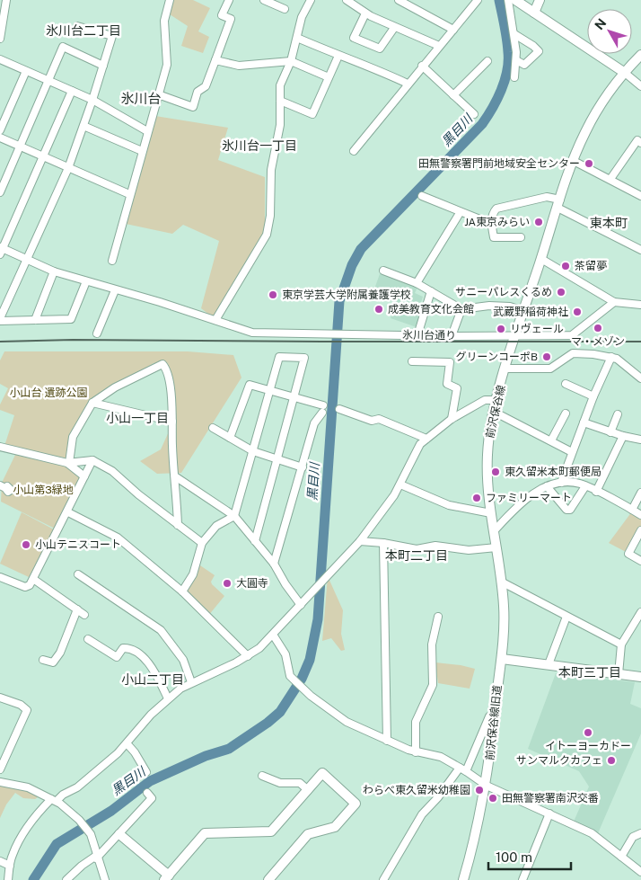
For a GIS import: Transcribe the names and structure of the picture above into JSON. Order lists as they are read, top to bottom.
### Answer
{
  "streets": {
    "street": ["氷川台通り", "前沢保谷線", "前沢保谷線旧道"]
  },
  "crossings": [
    ["氷川台通り", "前沢保谷線"],
    ["前沢保谷線", "前沢保谷線旧道"]
  ],
  "districts": [
    "氷川台二丁目",
    "氷川台",
    "氷川台一丁目",
    "東本町",
    "小山一丁目",
    "本町二丁目",
    "本町三丁目",
    "小山二丁目"
  ],
  "water": ["黒目川"],
  "parks": ["小山台 遺跡公園", "小山第3緑地"],
  "places": [
    "田無警察署門前地域安全センター",
    "JA東京みらい",
    "茶留夢",
    "サニーパレスくるめ",
    "東京学芸大学附属養護学校",
    "成美教育文化会館",
    "武蔵野稲荷神社",
    "マ・メゾン",
    "リヴェール",
    "グリーンコーポB",
    "東久留米本町郵便局",
    "ファミリーマート",
    "小山テニスコート",
    "大圓寺",
    "イトーヨーカドー",
    "サンマルクカフェ",
    "わらべ東久留米幼稚園",
    "田無警察署南沢交番"
  ],
  "scale_bar": "100 m",
  "north": "top left"
}
